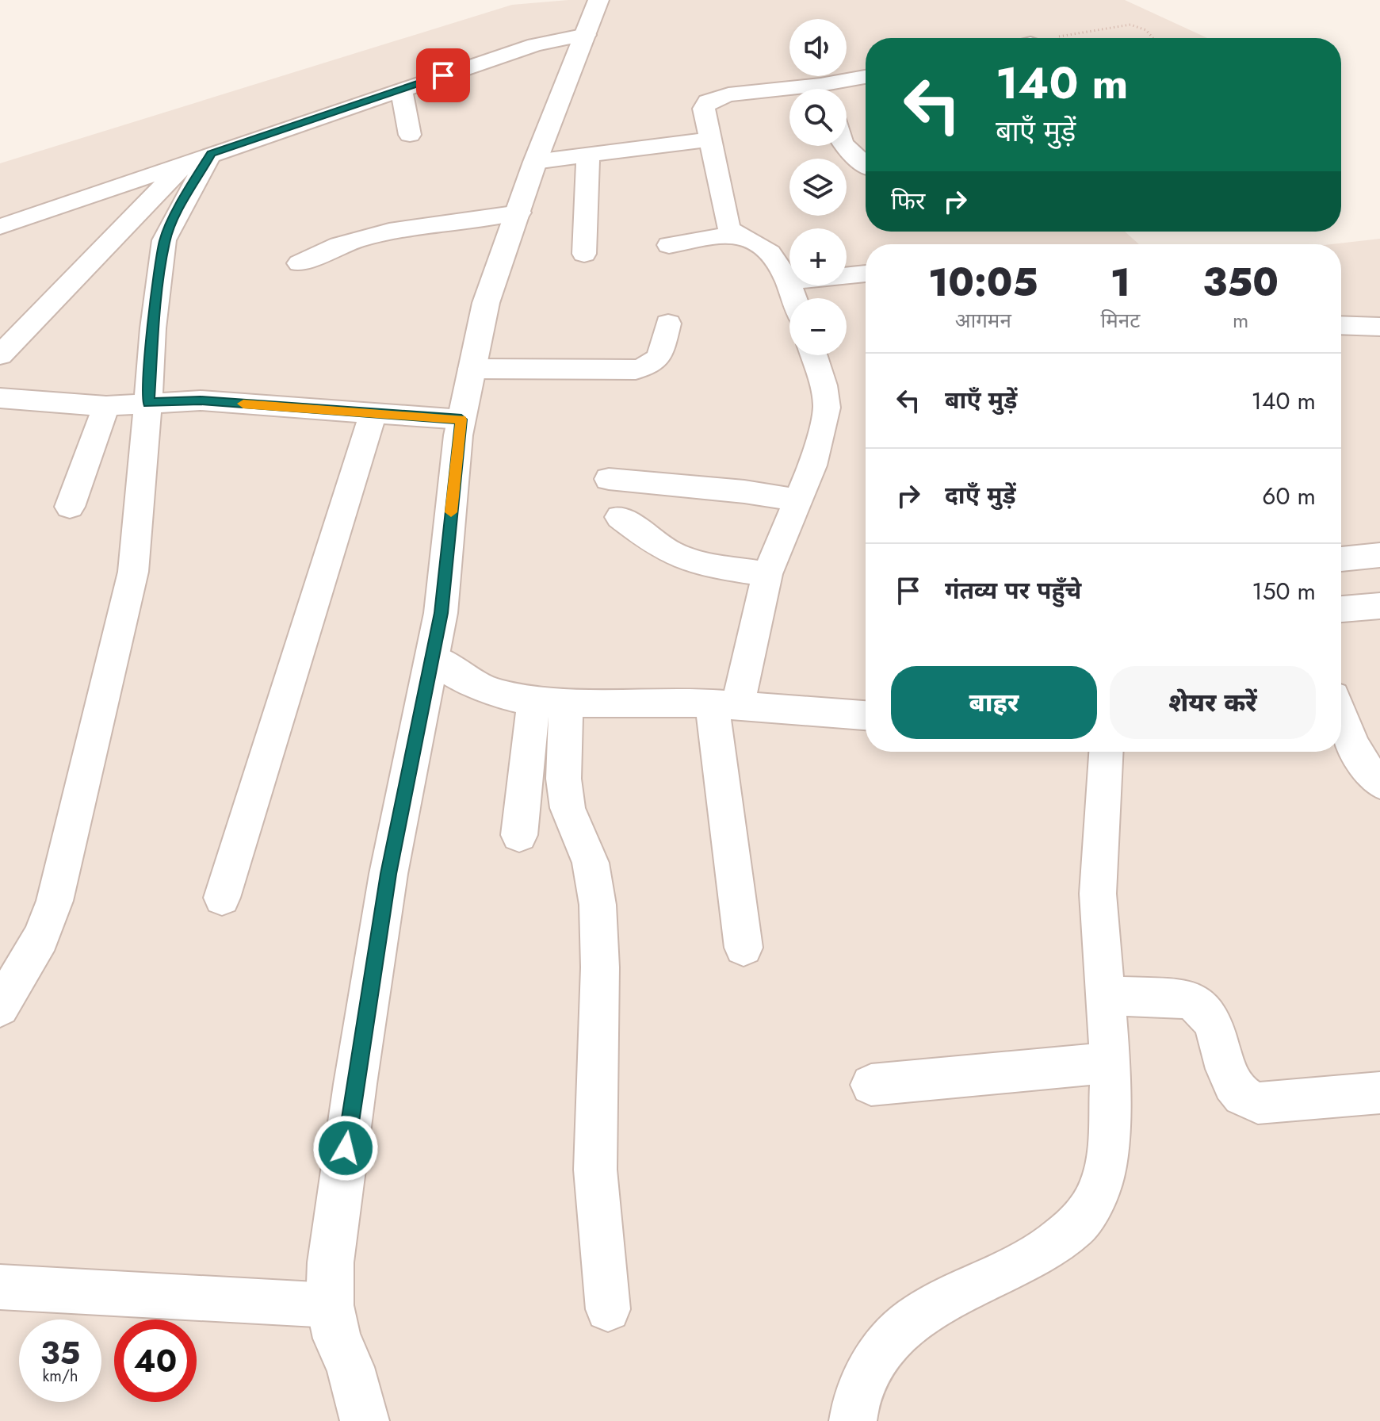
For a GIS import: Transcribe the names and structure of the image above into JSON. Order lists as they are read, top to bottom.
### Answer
{
  "page": {
    "map_buttons": ["+", "−"],
    "turn": ["140 m", "बाएँ मुड़ें"],
    "then": "फिर",
    "eta": [
      "10:05",
      "आगमन",
      "1",
      "मिनट",
      "350",
      "m"
    ],
    "list": [
      {
        "name": "बाएँ मुड़ें",
        "value": "140 m"
      },
      {
        "name": "दाएँ मुड़ें",
        "value": "60 m"
      },
      {
        "name": "गंतव्य पर पहुँचे",
        "value": "150 m"
      }
    ],
    "buttons": ["बाहर", "शेयर करें"],
    "speed": "35 km/h",
    "limit": "40"
  }
}
